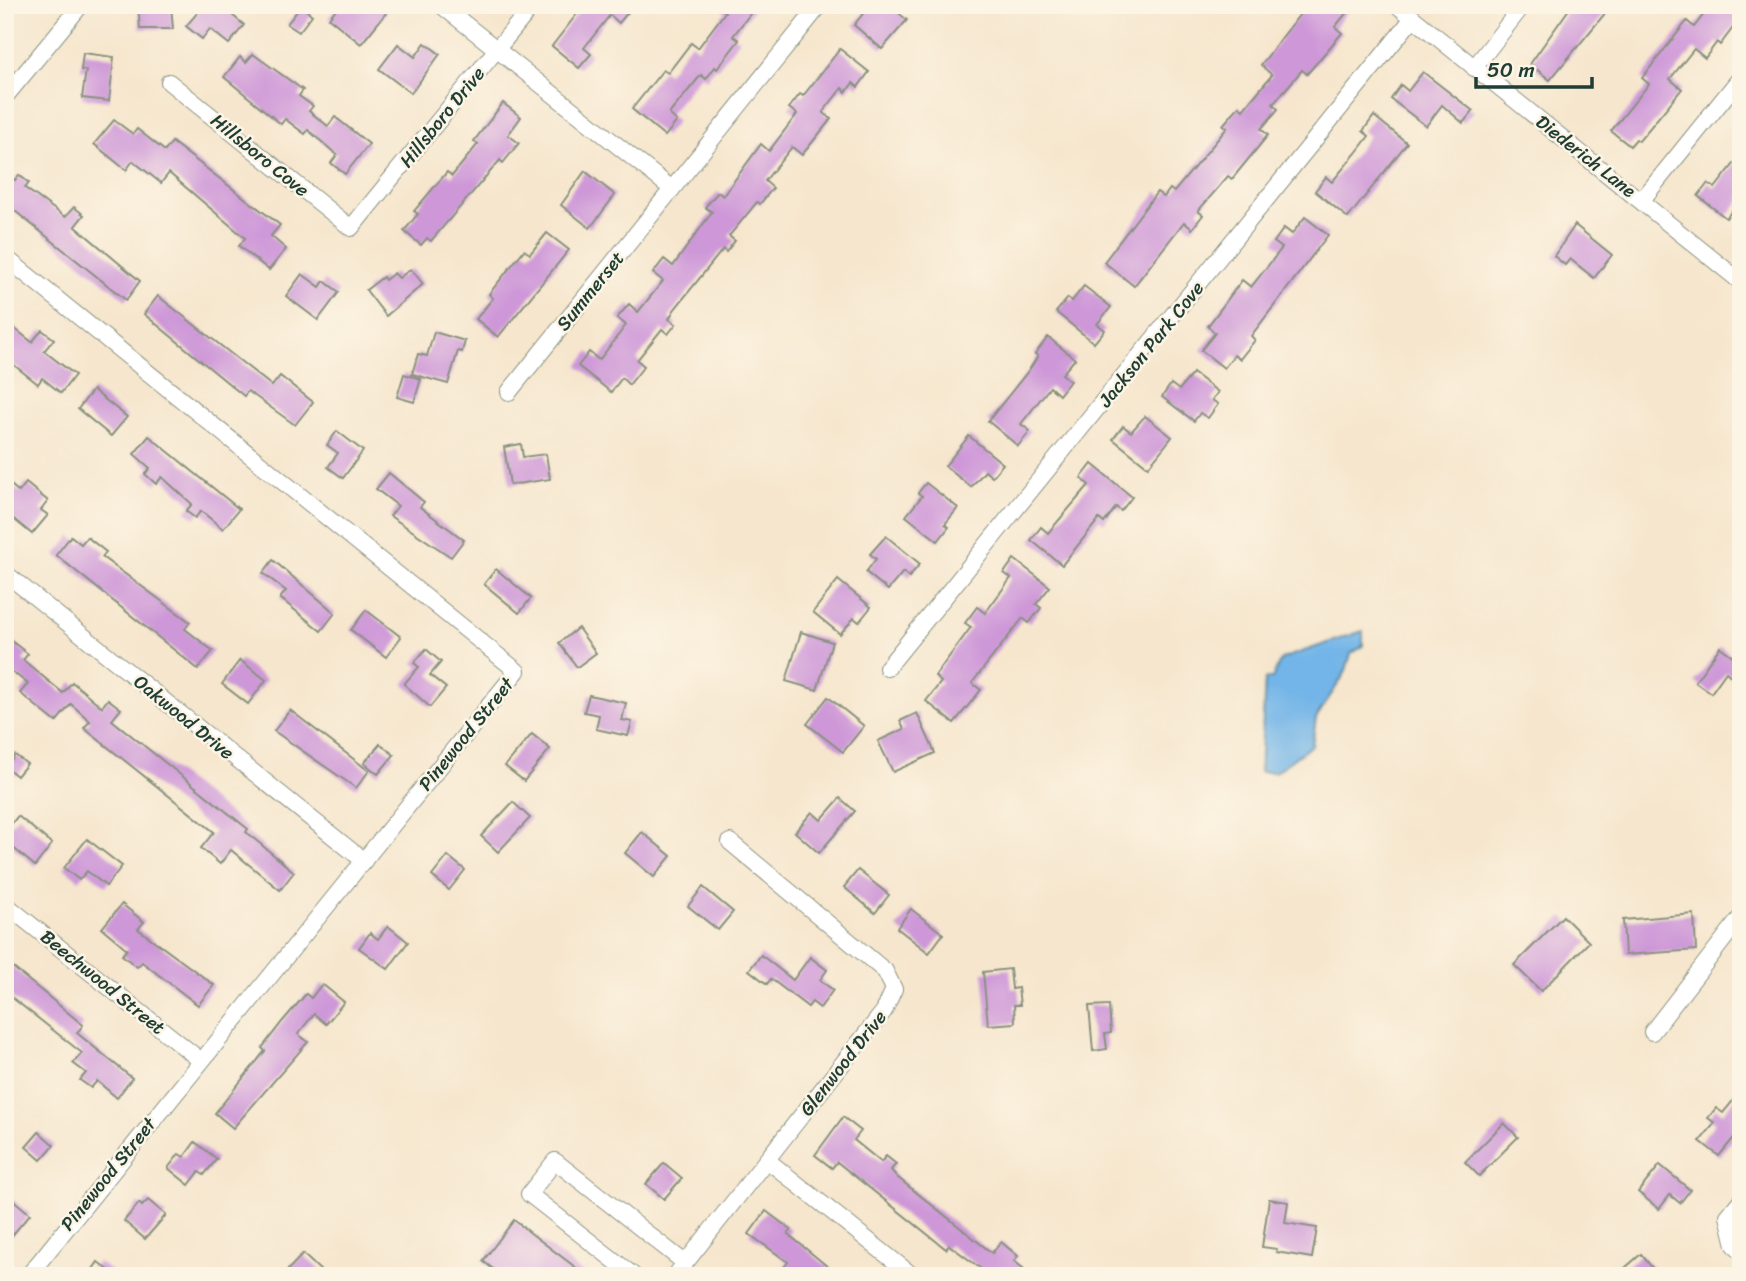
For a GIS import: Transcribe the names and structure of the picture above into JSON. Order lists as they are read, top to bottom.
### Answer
{
  "streets": {
    "street": [
      "Hillsboro Drive",
      "Hillsboro Cove",
      "Diederich Lane",
      "Summerset",
      "Jackson Park Cove",
      "Oakwood Drive",
      "Pinewood Street",
      "Beechwood Street",
      "Glenwood Drive"
    ]
  },
  "crossings": [
    ["Hillsboro Drive", "Hillsboro Cove"],
    ["Diederich Lane", "Jackson Park Cove"],
    ["Oakwood Drive", "Pinewood Street"],
    ["Pinewood Street", "Beechwood Street"]
  ],
  "scale_bar": "50 m"
}
